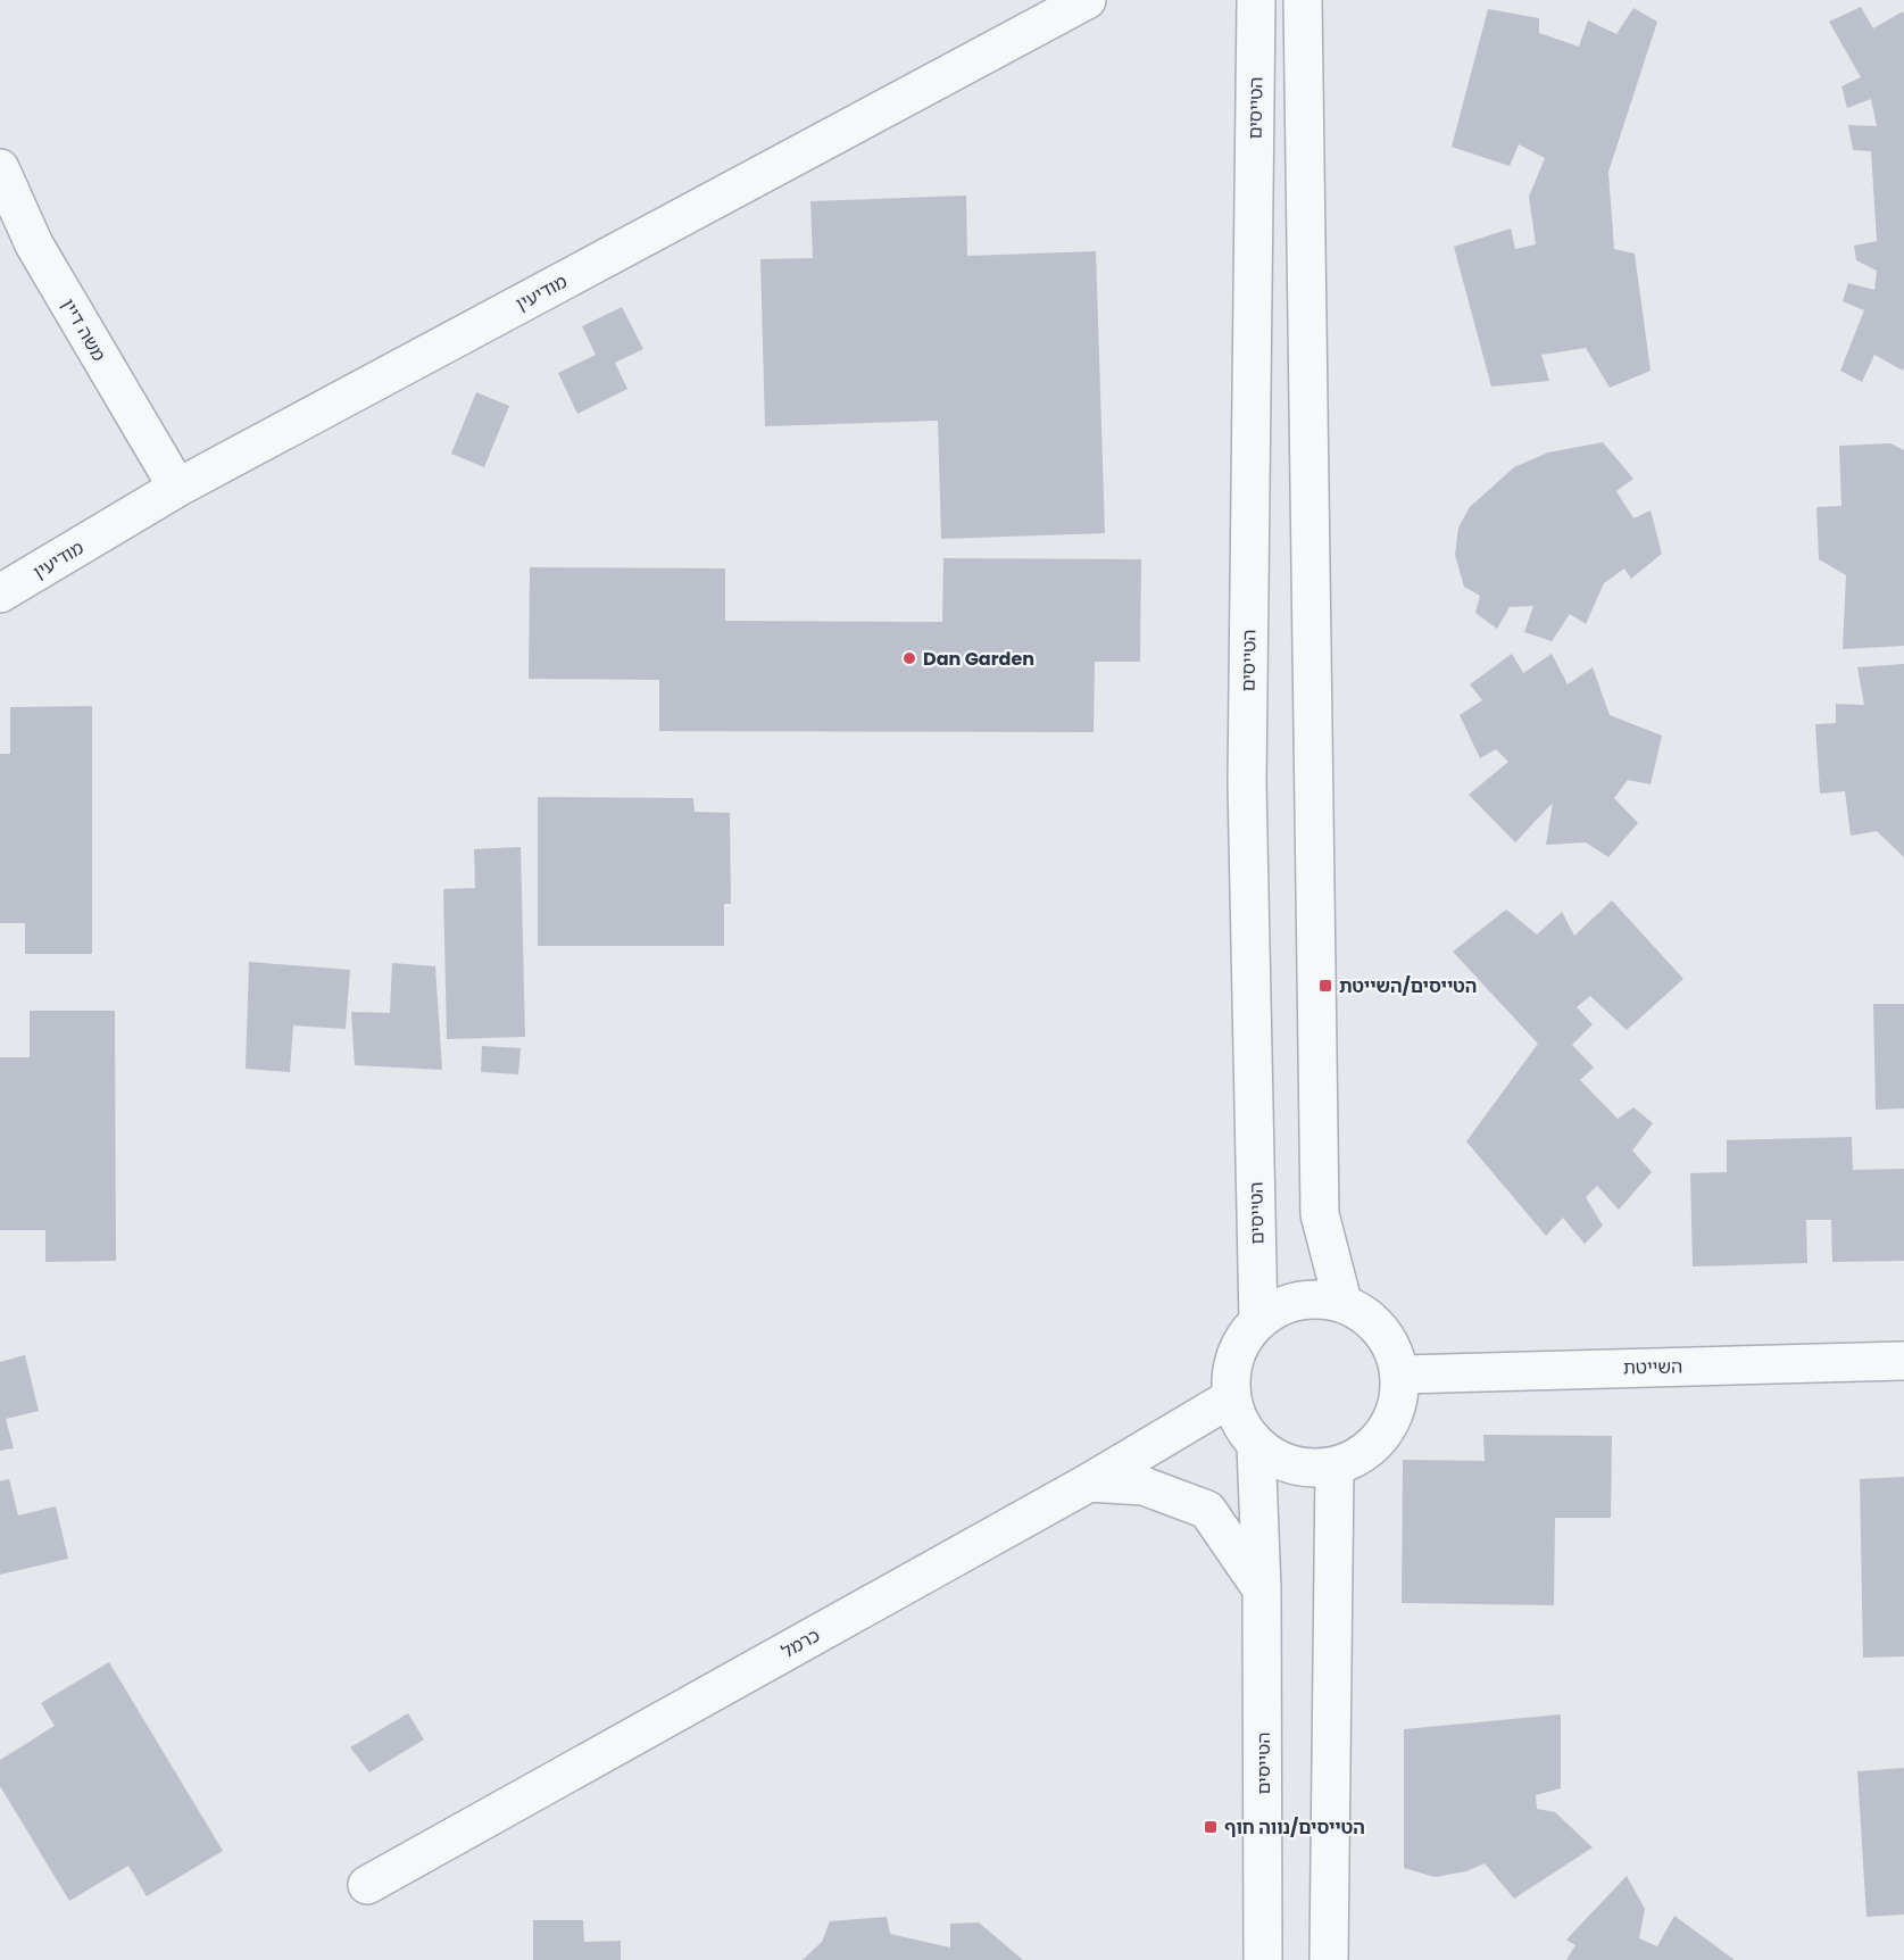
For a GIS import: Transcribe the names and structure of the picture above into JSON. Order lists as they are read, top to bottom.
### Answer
{
  "streets": {
    "street": [
      "הטייסים",
      "מודיעין",
      "משה דיין",
      "השייטת",
      "כרמל"
    ]
  },
  "crossings": [
    ["הטייסים", "השייטת"],
    ["הטייסים", "כרמל"],
    ["מודיעין", "משה דיין"],
    ["השייטת", "כרמל"]
  ],
  "places": {
    "other": ["Dan Garden"],
    "transit": ["הטייסים/השייטת", "הטייסים/נווה חוף"]
  }
}
